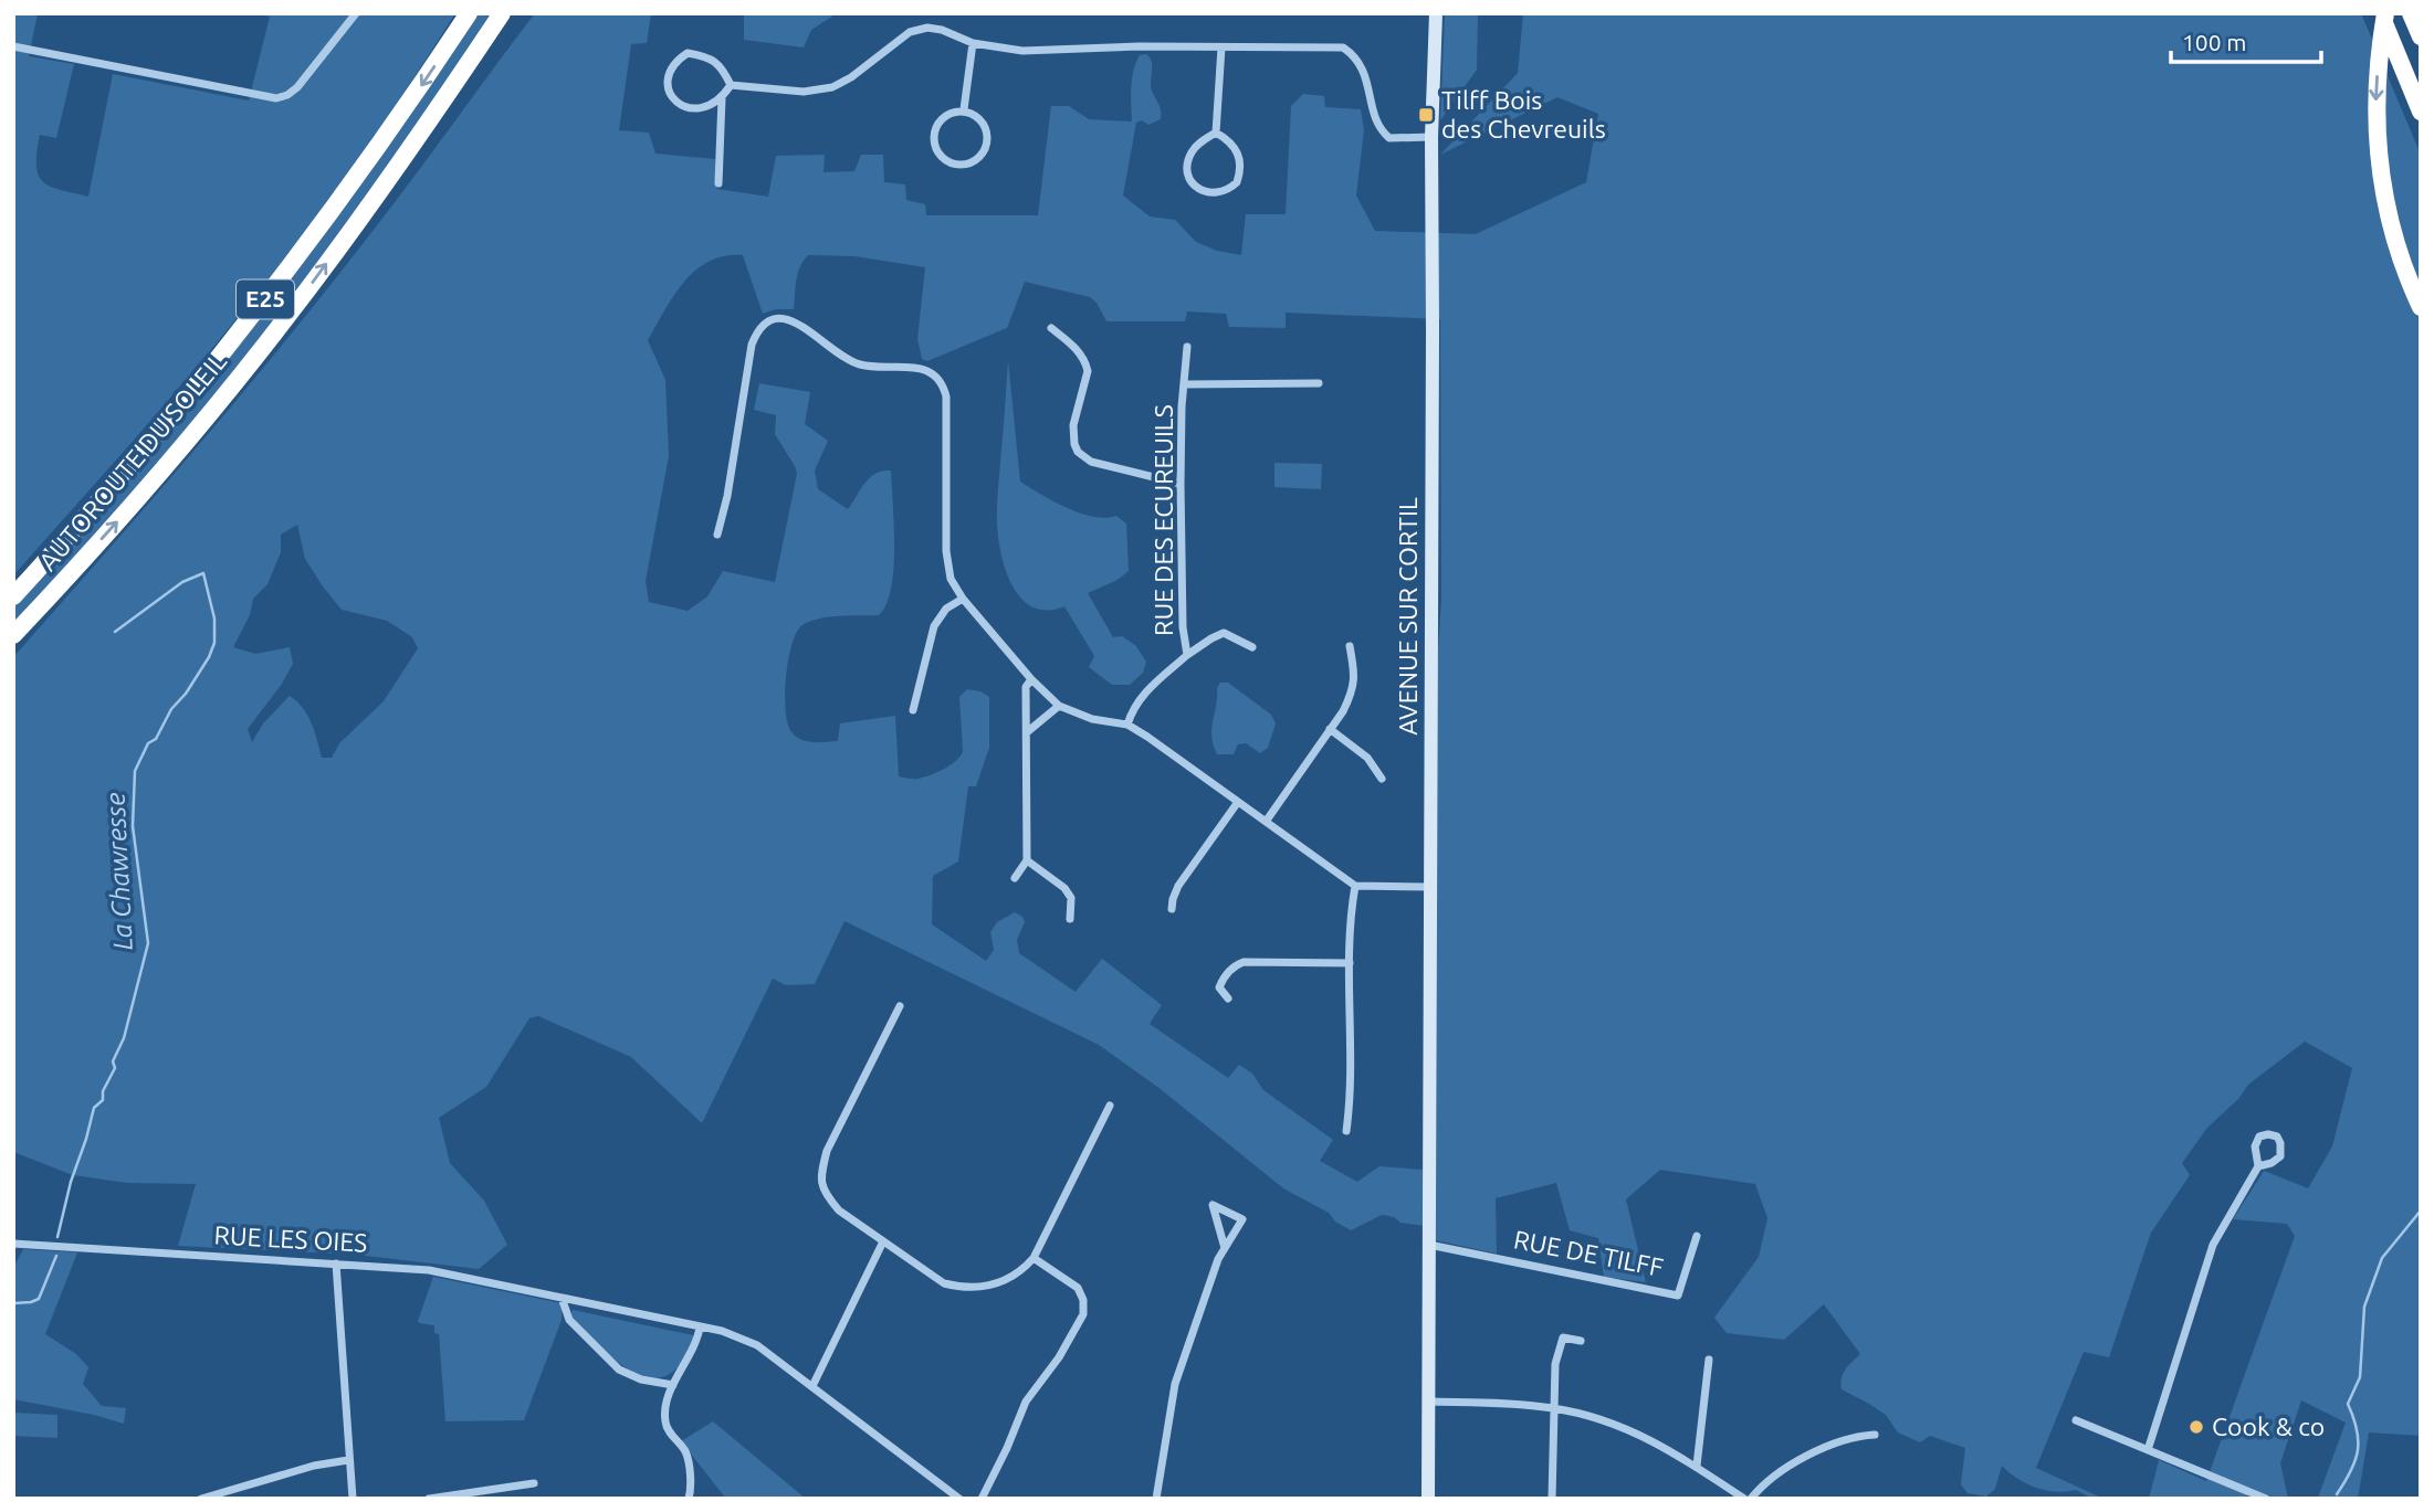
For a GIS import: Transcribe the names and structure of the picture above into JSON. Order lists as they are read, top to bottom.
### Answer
{
  "streets": {
    "highway": ["E25", "AUTOROUTE DU SOLEIL"],
    "main road": ["AVENUE SUR CORTIL"],
    "street": ["RUE DES ECUREUILS", "RUE LES OIES", "RUE DE TILFF"]
  },
  "crossings": [
    ["AVENUE SUR CORTIL", "RUE DE TILFF"]
  ],
  "water": ["La Chawresse"],
  "places": {
    "transit": ["Tilff Bois des Chevreuils"],
    "other": ["Cook & co"]
  },
  "scale_bar": "100 m"
}
